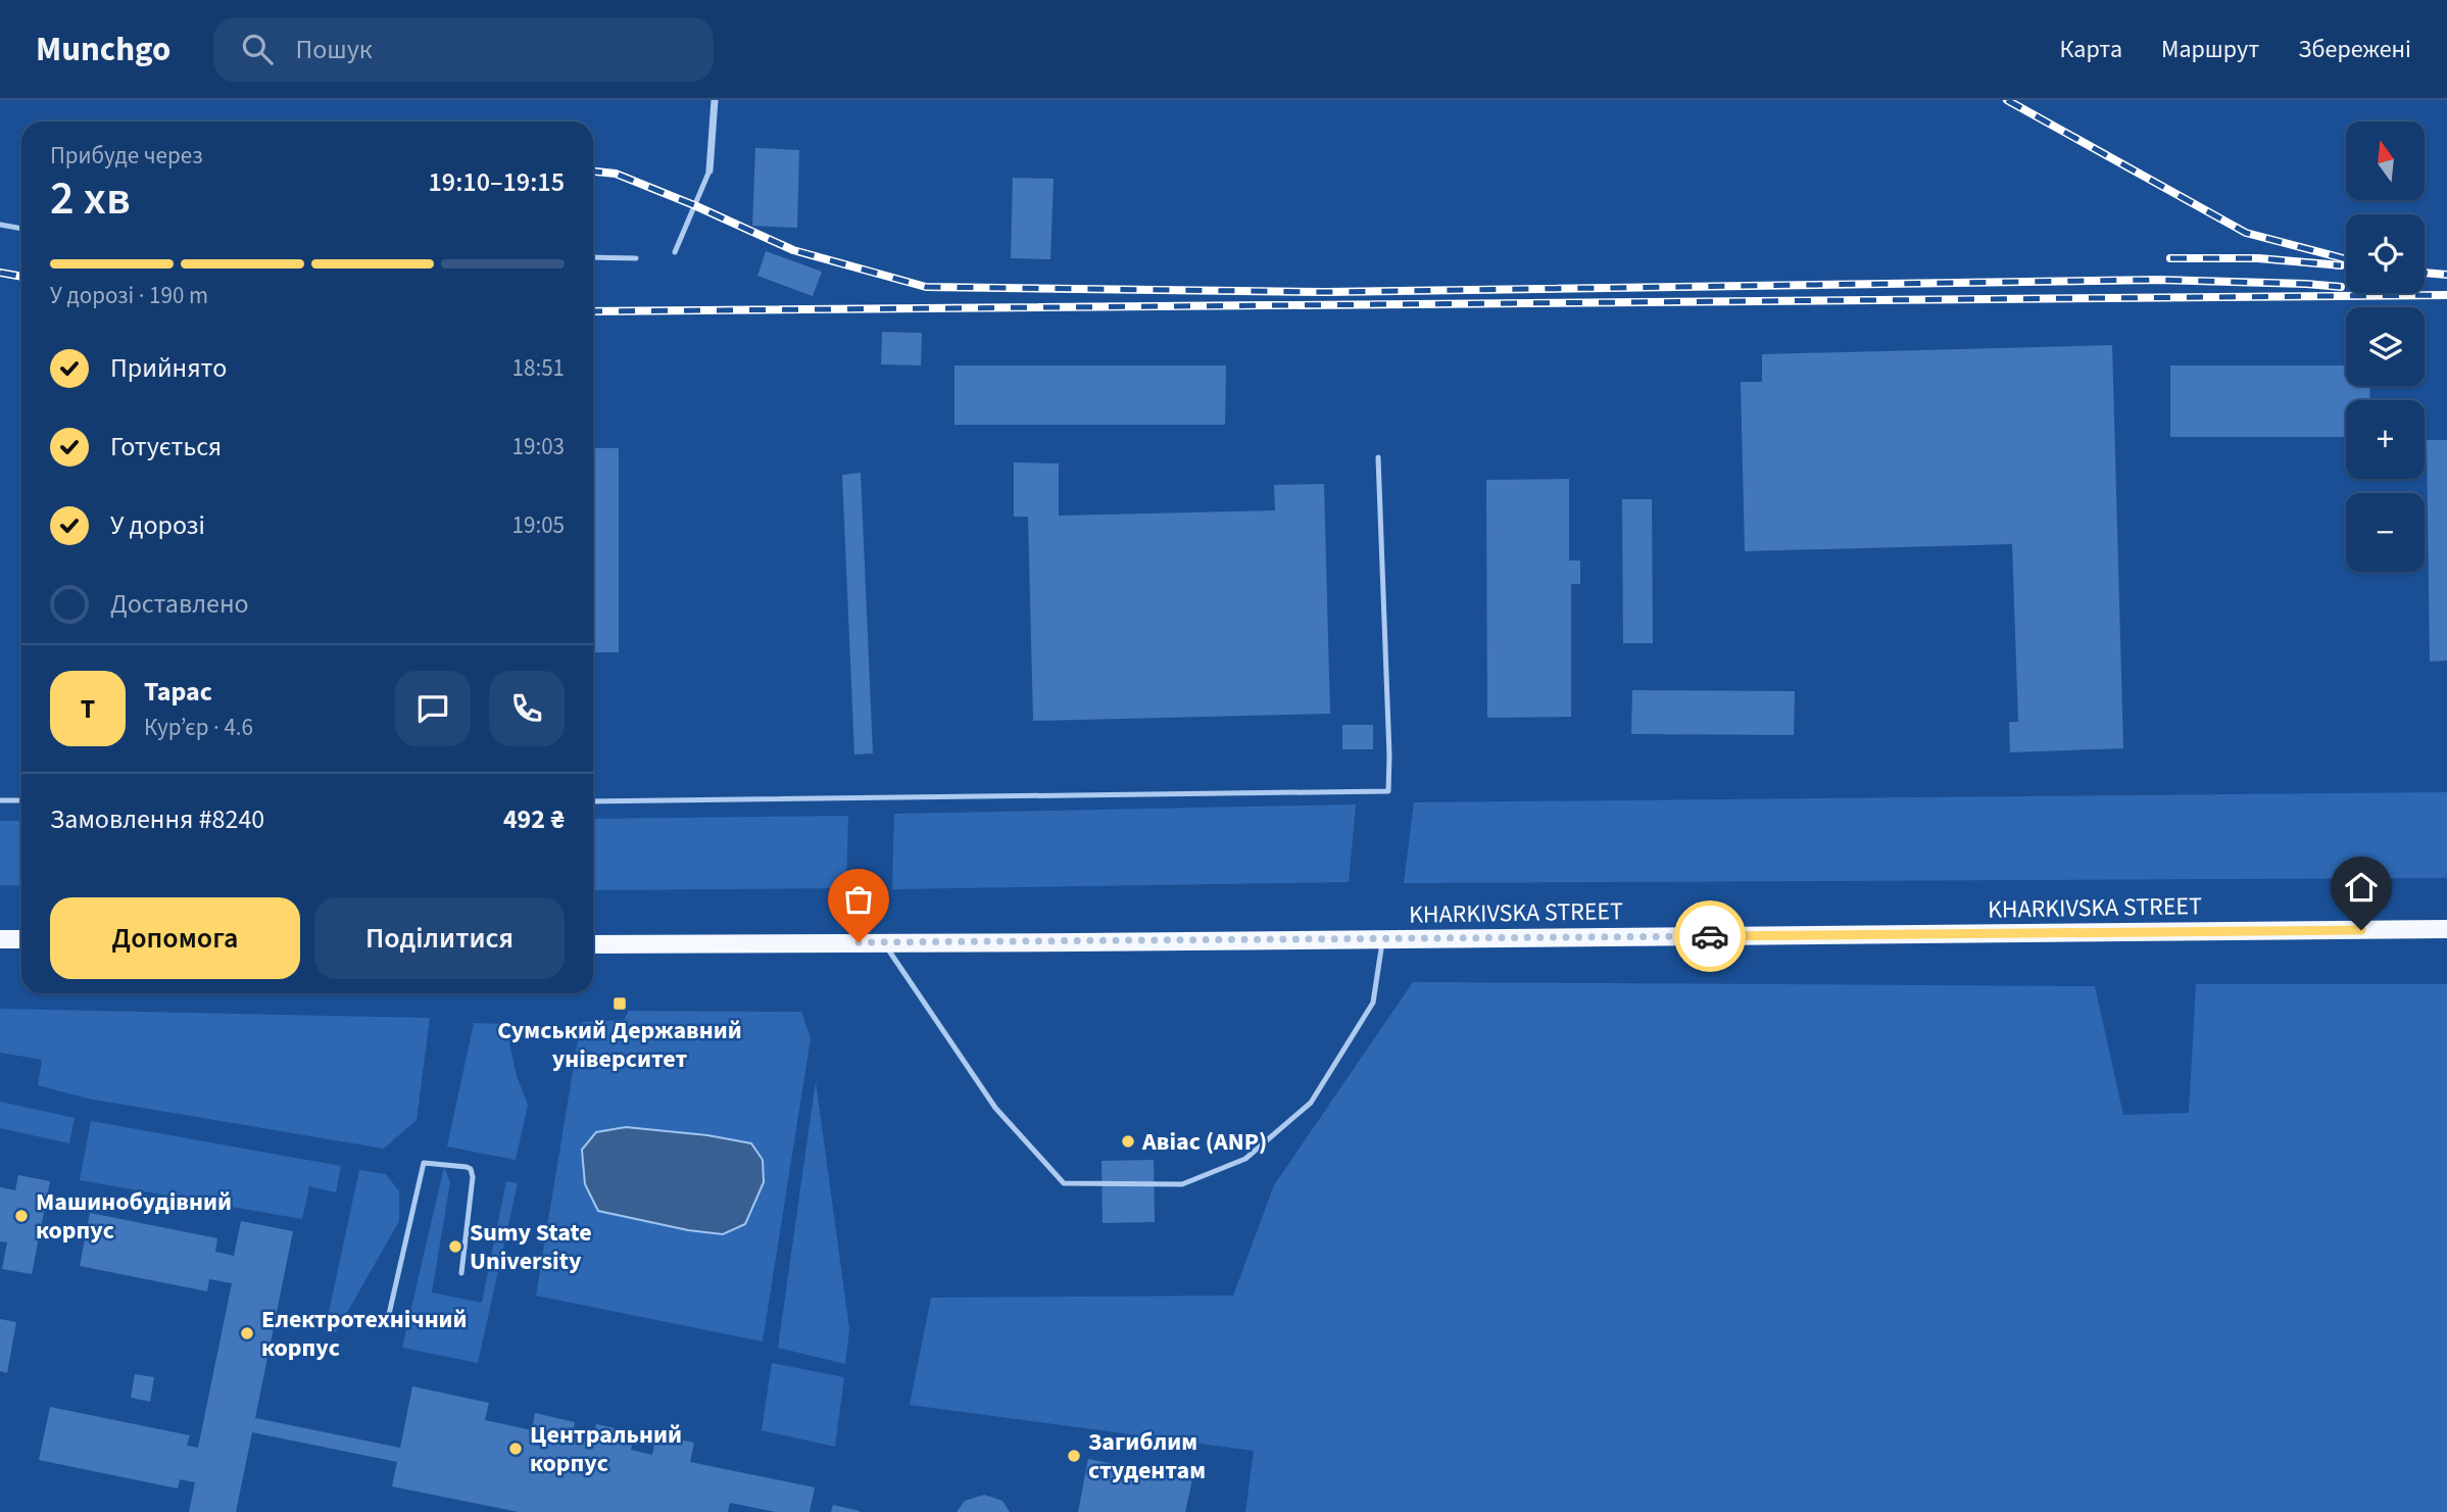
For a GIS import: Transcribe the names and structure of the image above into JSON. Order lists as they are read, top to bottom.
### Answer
{
  "streets": {
    "main road": ["KHARKIVSKA STREET"]
  },
  "places": {
    "transit": ["Сумський Державний університет"],
    "other": [
      "Авіас (ANP)",
      "Машинобудівний корпус",
      "Sumy State University",
      "Електротехнічний корпус",
      "Центральний корпус",
      "Загиблим студентам"
    ]
  },
  "north": "top",
  "page": {
    "header": "Munchgo",
    "search": "Пошук",
    "nav": ["Карта", "Маршрут", "Збережені"],
    "map_buttons": ["+", "−"],
    "heading": ["2 хв", "Прибуде через", "19:10–19:15"],
    "panel": [
      "Тарас",
      "Кур’єр · 4.6",
      "Замовлення #8240",
      "492 ₴"
    ],
    "bar": "У дорозі · 190 m",
    "list": [
      ["Прийнято", "18:51"],
      ["Готується", "19:03"],
      ["У дорозі", "19:05"],
      "Доставлено"
    ],
    "round": "Т",
    "buttons": ["Допомога", "Поділитися"]
  }
}
